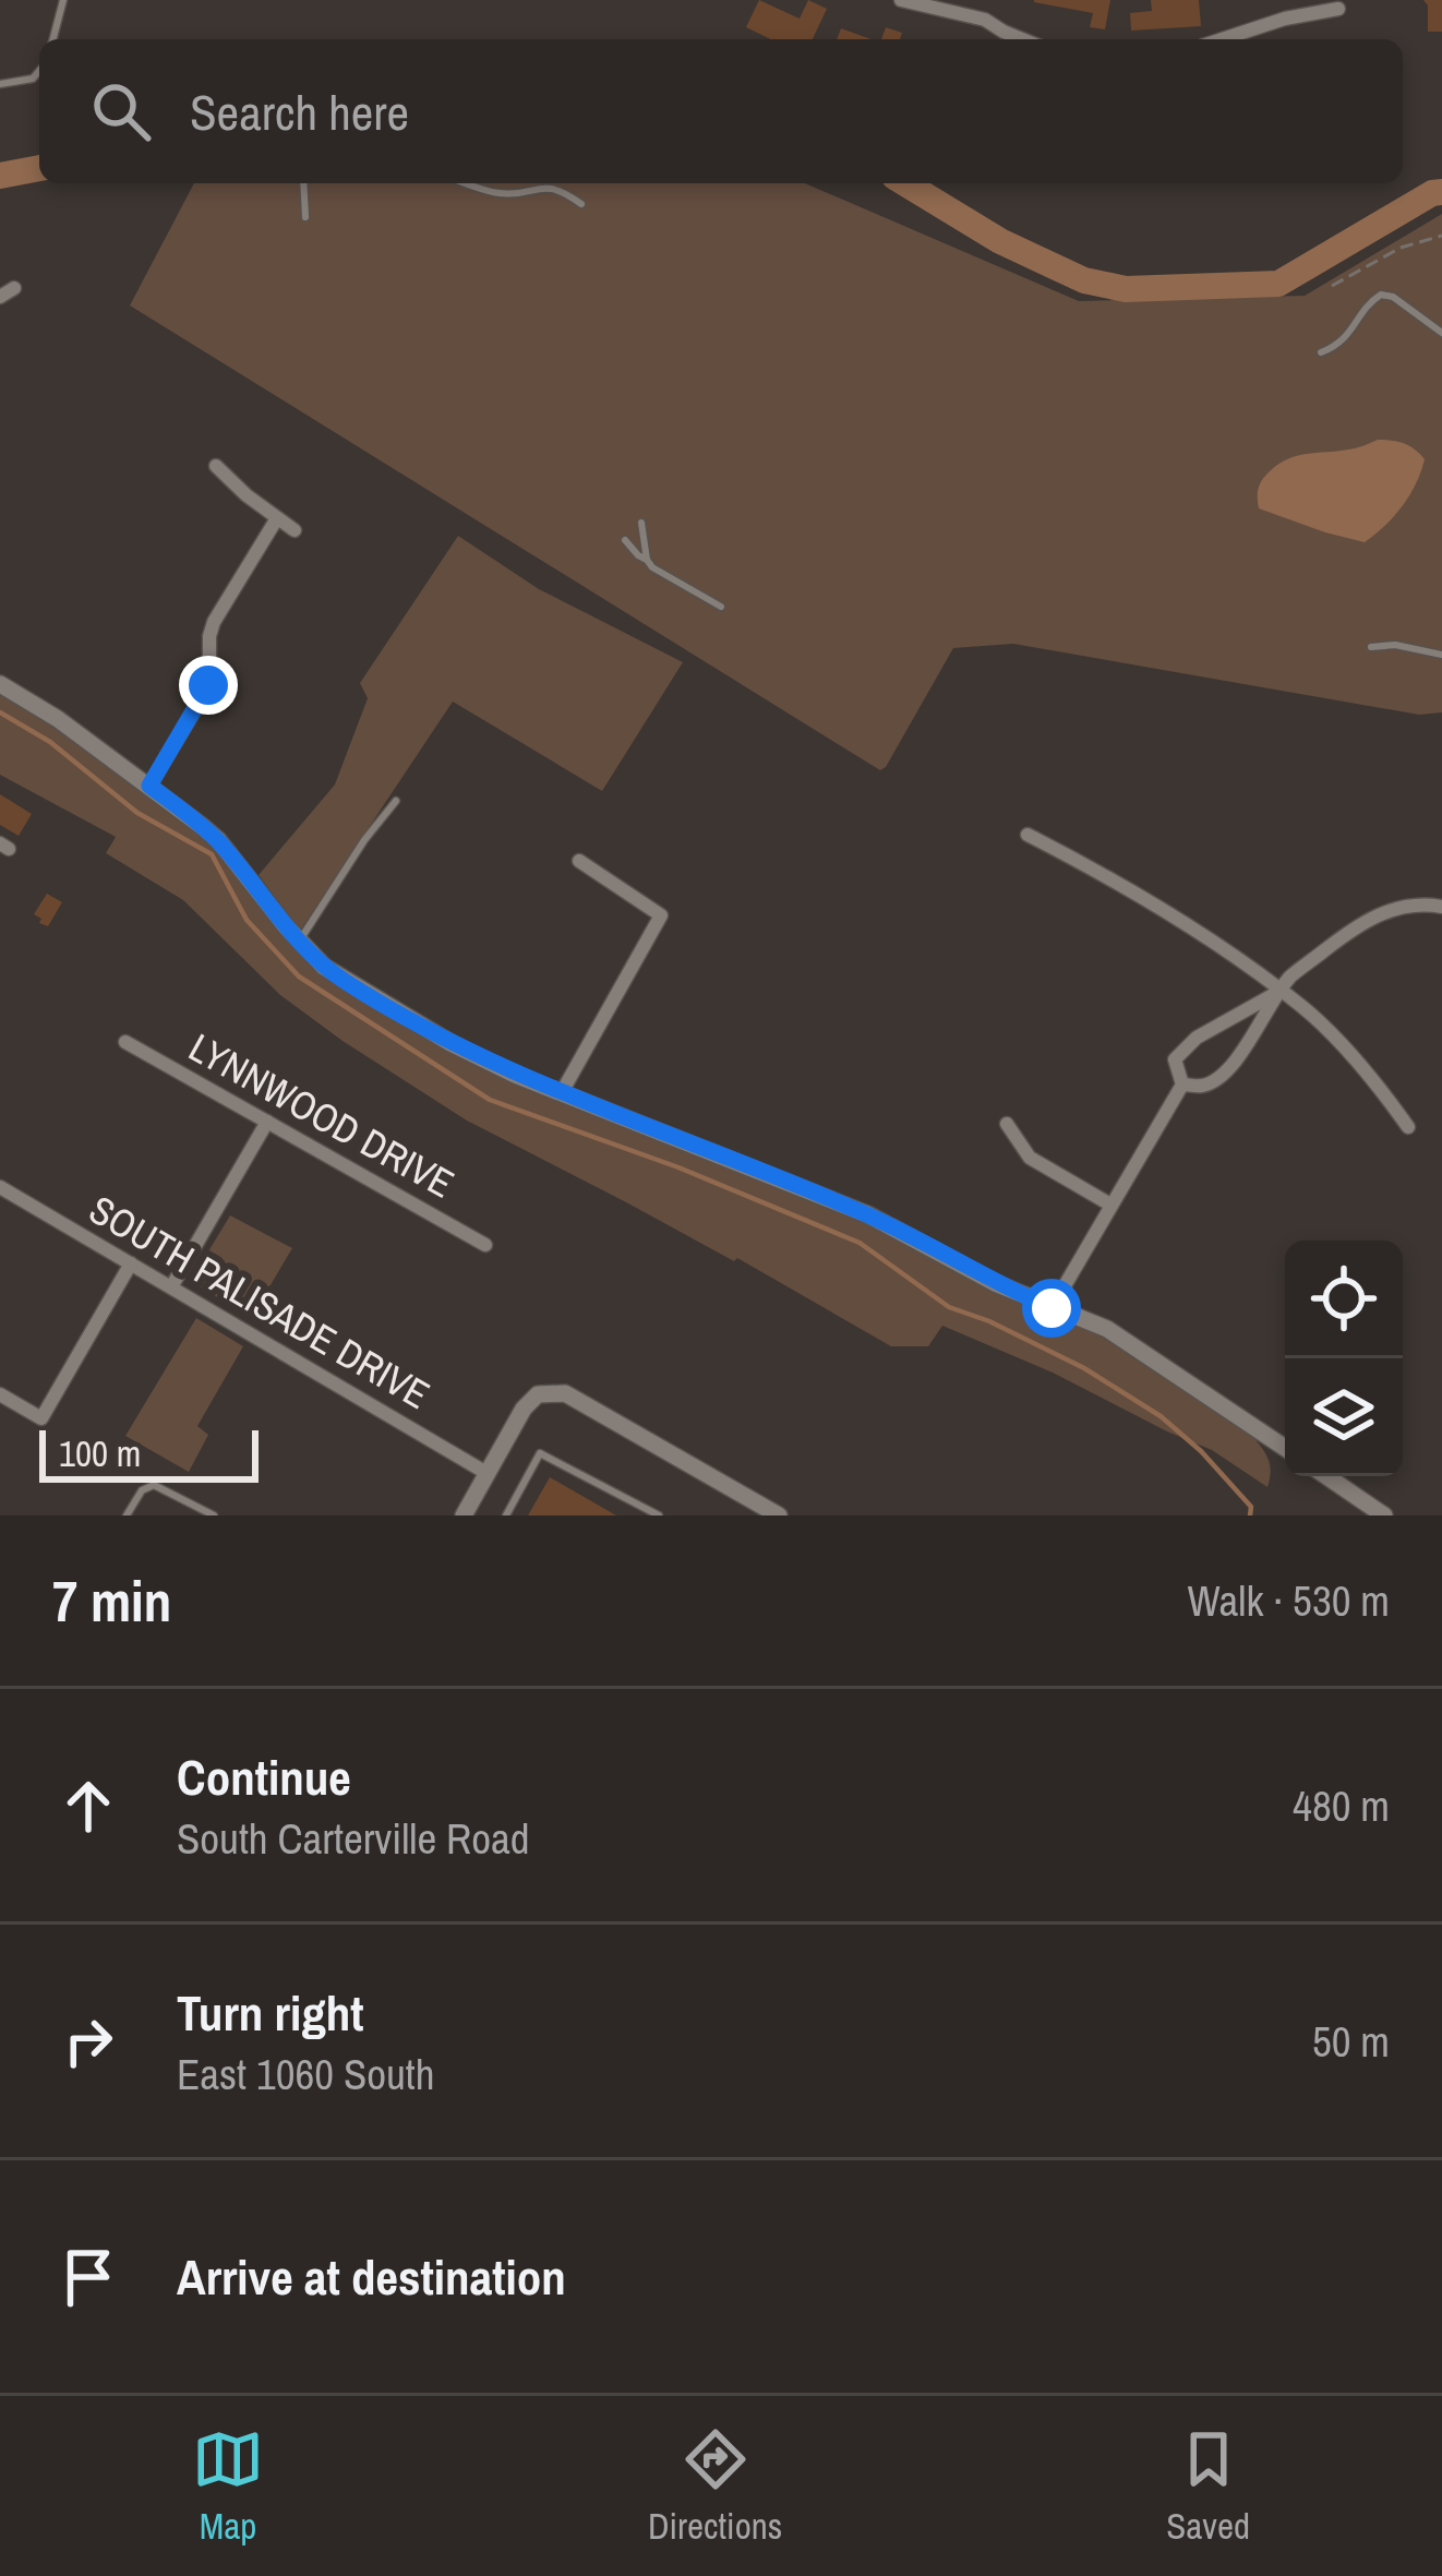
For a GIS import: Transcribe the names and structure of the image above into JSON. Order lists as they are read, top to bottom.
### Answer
{
  "streets": {
    "street": ["LYNNWOOD DRIVE", "SOUTH PALISADE DRIVE"]
  },
  "scale_bar": "100 m",
  "page": {
    "search": "Search here",
    "scale": "100 m",
    "heading": ["7 min", "Walk · 530 m"],
    "list": [
      ["Continue", "South Carterville Road", "480 m"],
      ["Turn right", "East 1060 South", "50 m"],
      "Arrive at destination"
    ],
    "nav": ["Map", "Directions", "Saved"]
  }
}
